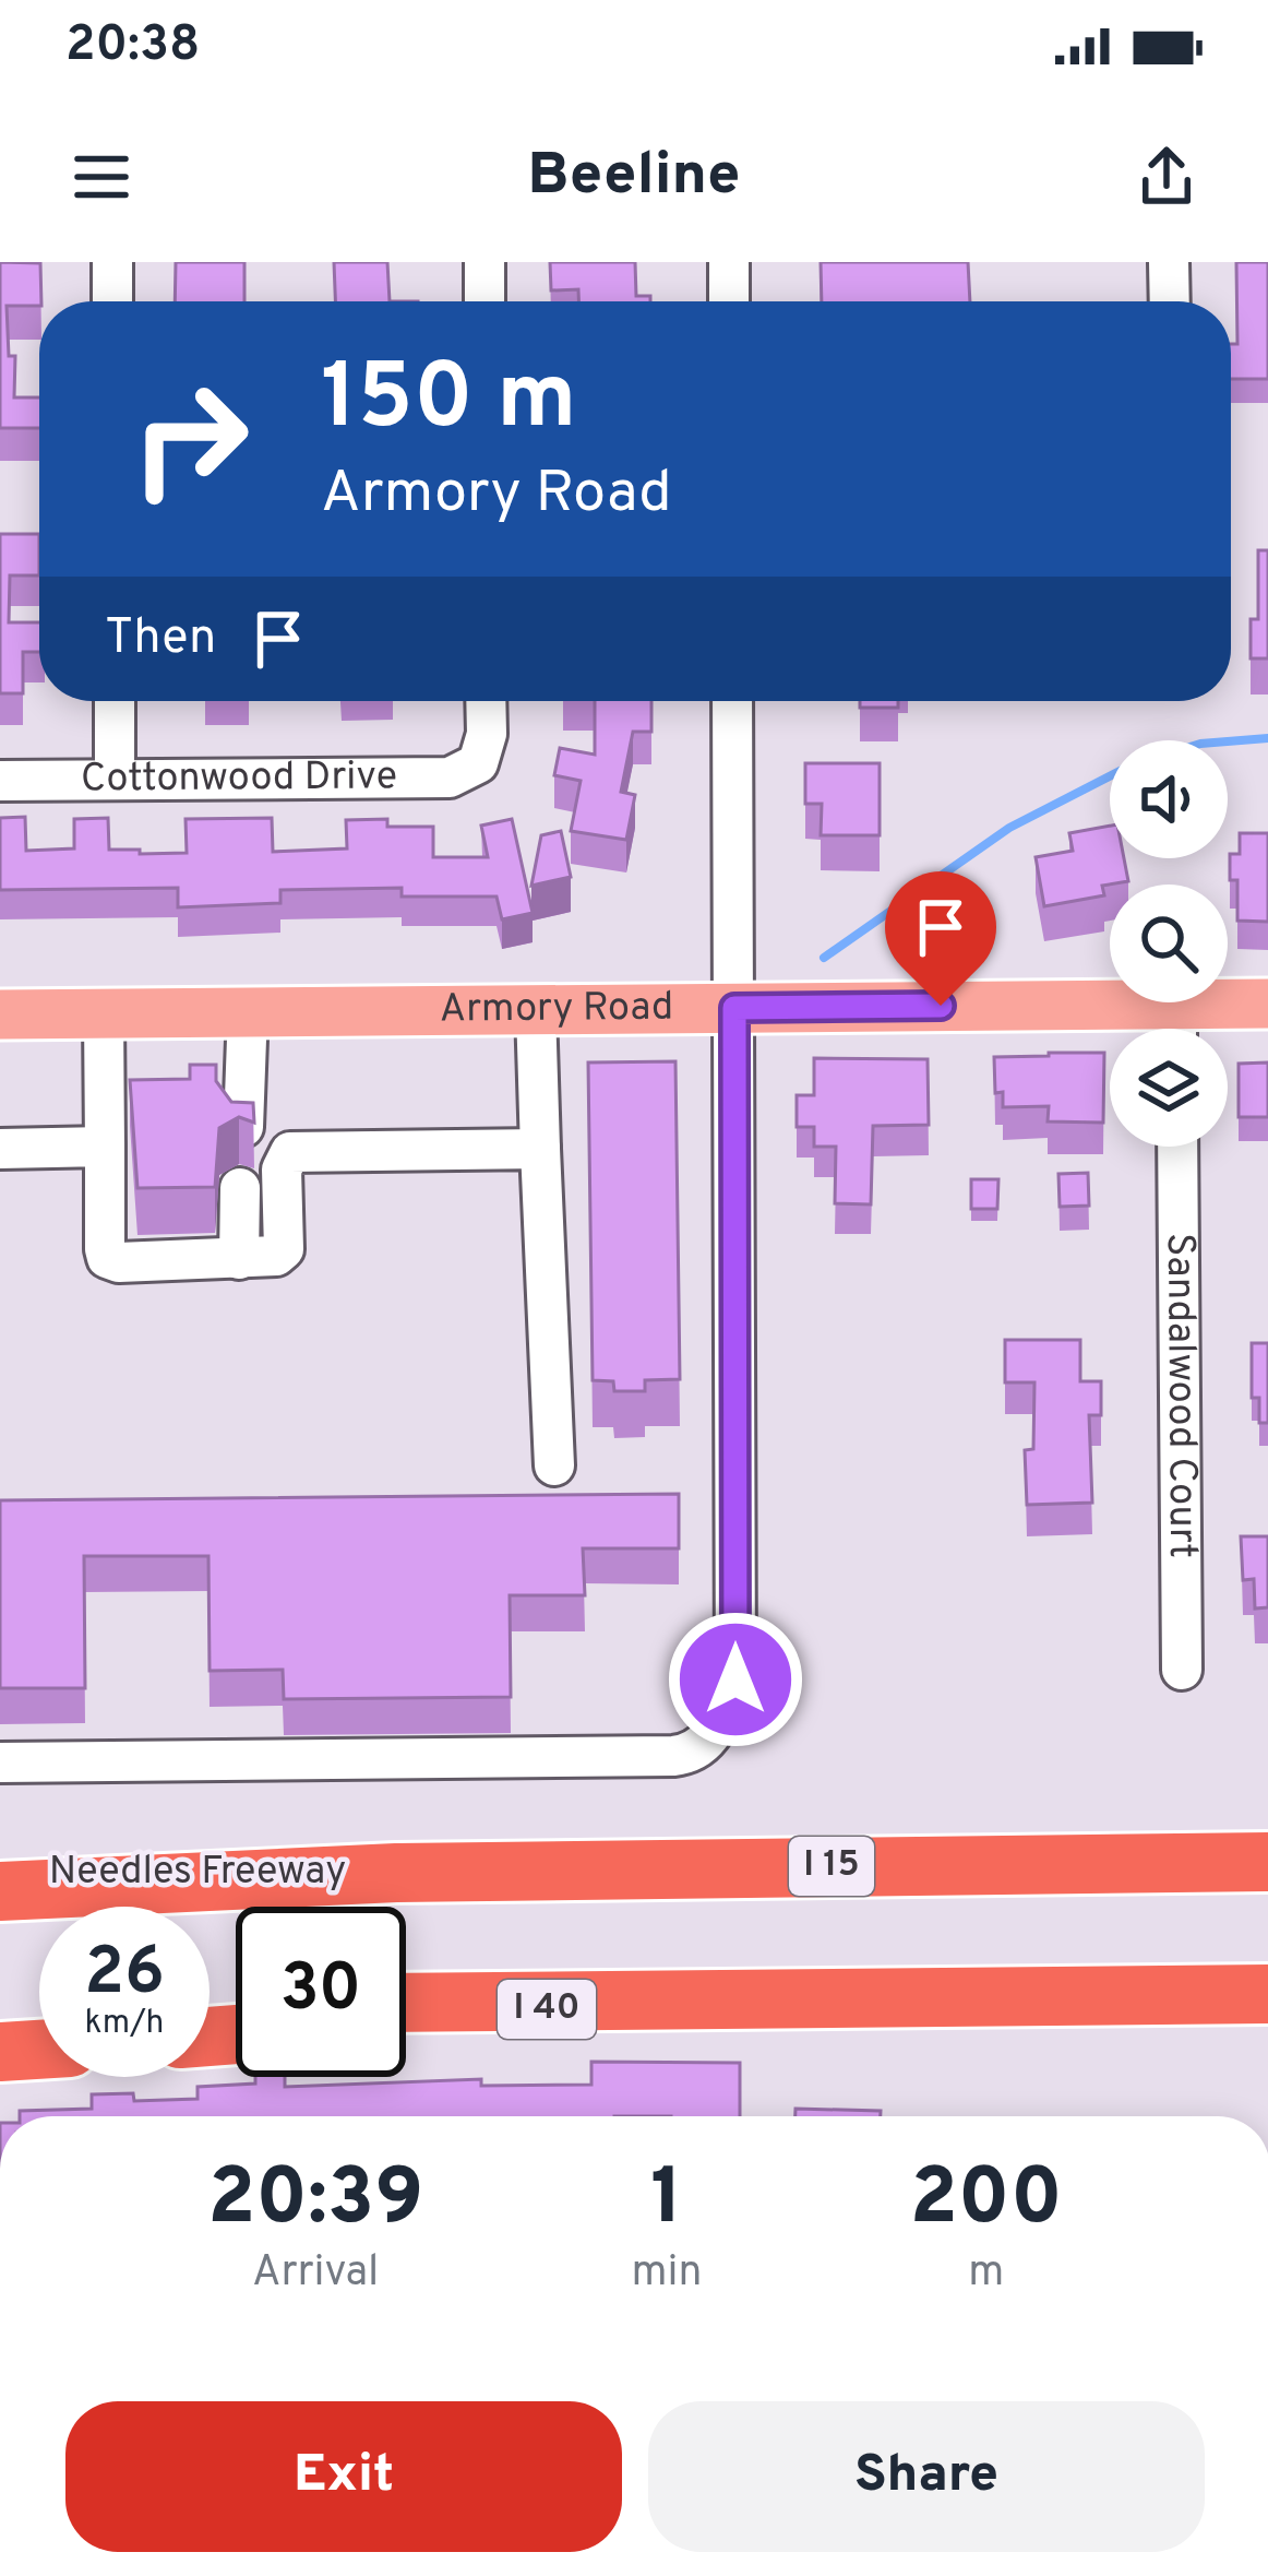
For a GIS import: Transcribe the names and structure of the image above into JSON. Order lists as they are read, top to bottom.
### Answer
{
  "streets": {
    "highway": ["I 15", "Needles Freeway", "I 40"],
    "main road": ["Armory Road"],
    "street": ["Cottonwood Drive", "Sandalwood Court"]
  },
  "crossings": [
    ["I 15", "Needles Freeway"]
  ],
  "page": {
    "status": "20:38",
    "header": "Beeline",
    "turn": ["150 m", "Armory Road"],
    "then": "Then",
    "speed": "26 km/h",
    "limit": "30",
    "eta": [
      "20:39",
      "Arrival",
      "1",
      "min",
      "200",
      "m"
    ],
    "buttons": ["Exit", "Share"]
  }
}
